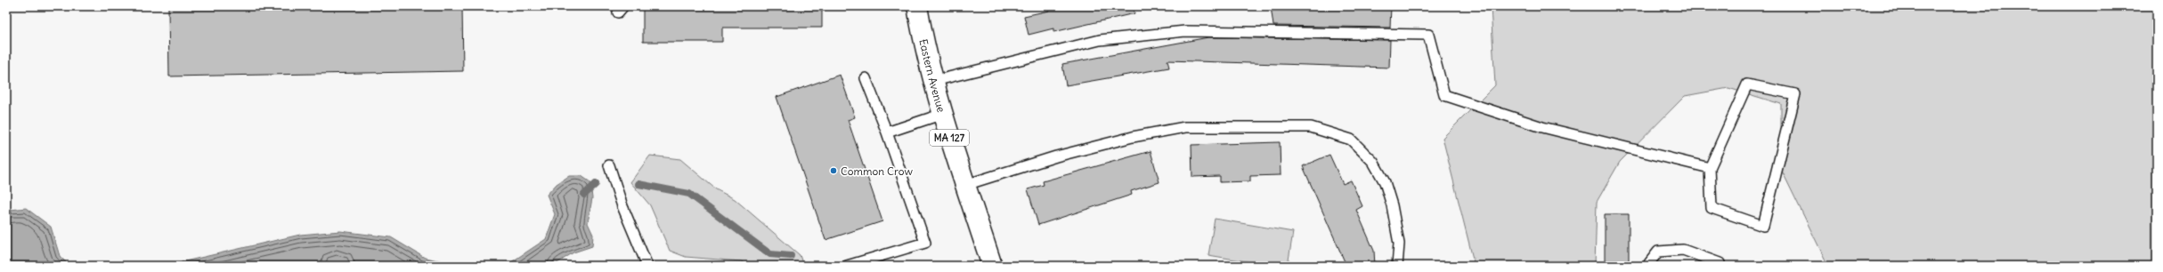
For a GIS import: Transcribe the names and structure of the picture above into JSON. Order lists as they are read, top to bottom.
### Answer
{
  "streets": {
    "main road": ["Eastern Avenue", "MA 127"]
  },
  "places": ["Common Crow"]
}
